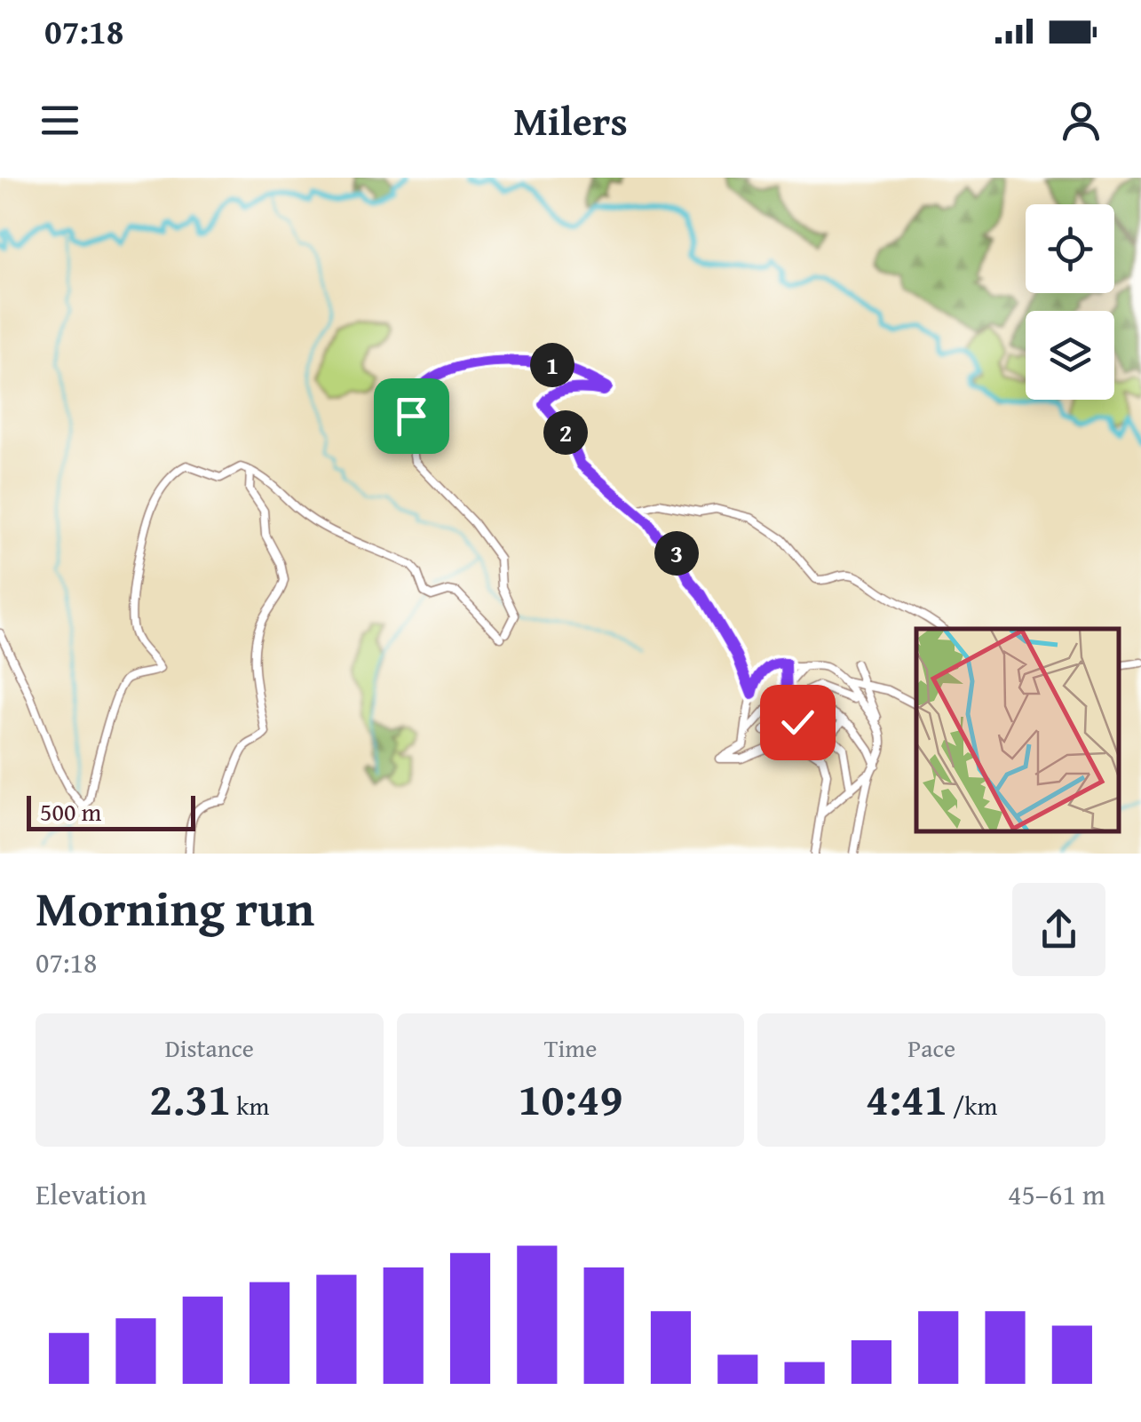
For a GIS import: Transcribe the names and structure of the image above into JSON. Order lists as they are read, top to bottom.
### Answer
{
  "scale_bar": "500 m",
  "page": {
    "status": "07:18",
    "header": "Milers",
    "pins": ["1", "2", "3"],
    "scale": "500 m",
    "heading": ["Morning run", "07:18"],
    "stats": [
      ["Distance", "2.31 km"],
      ["Time", "10:49"],
      ["Pace", "4:41 /km"]
    ],
    "chart": ["Elevation", "45–61 m"]
  }
}
